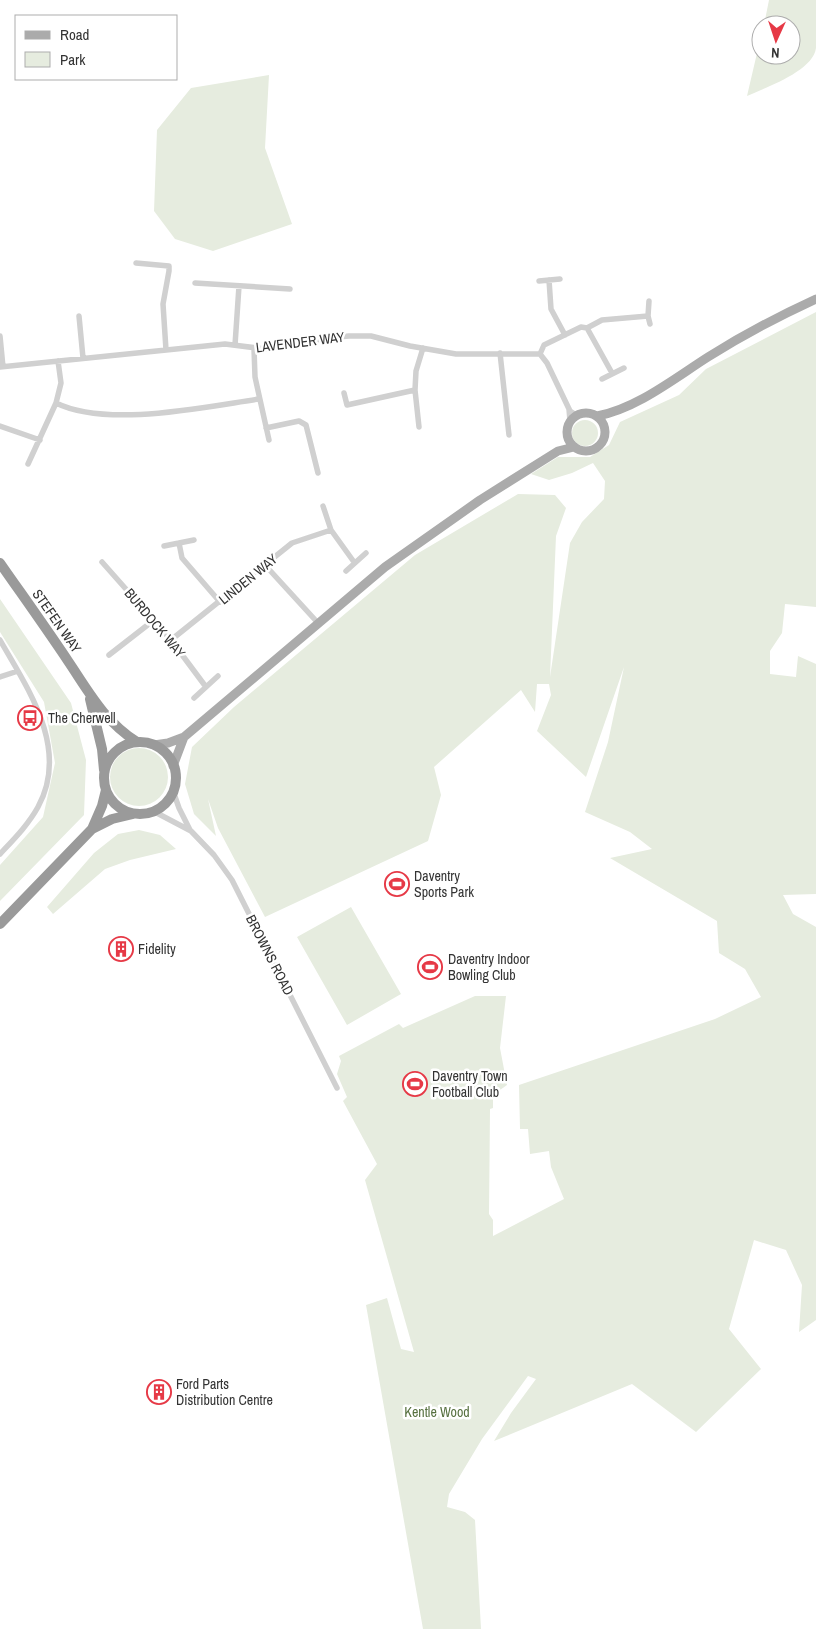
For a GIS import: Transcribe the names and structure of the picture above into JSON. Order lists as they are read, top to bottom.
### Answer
{
  "streets": {
    "highway": ["STEFEN WAY"],
    "street": [
      "LAVENDER WAY",
      "LINDEN WAY",
      "BURDOCK WAY",
      "BROWNS ROAD"
    ]
  },
  "crossings": [
    ["LINDEN WAY", "BURDOCK WAY"]
  ],
  "parks": ["Kentle Wood"],
  "places": {
    "bus stop": ["The Cherwell"],
    "sports": ["Daventry Sports Park", "Daventry Indoor Bowling Club", "Daventry Town Football Club"],
    "building": ["Fidelity", "Ford Parts Distribution Centre"]
  },
  "legend": ["Road", "Park"],
  "north": "bottom"
}
